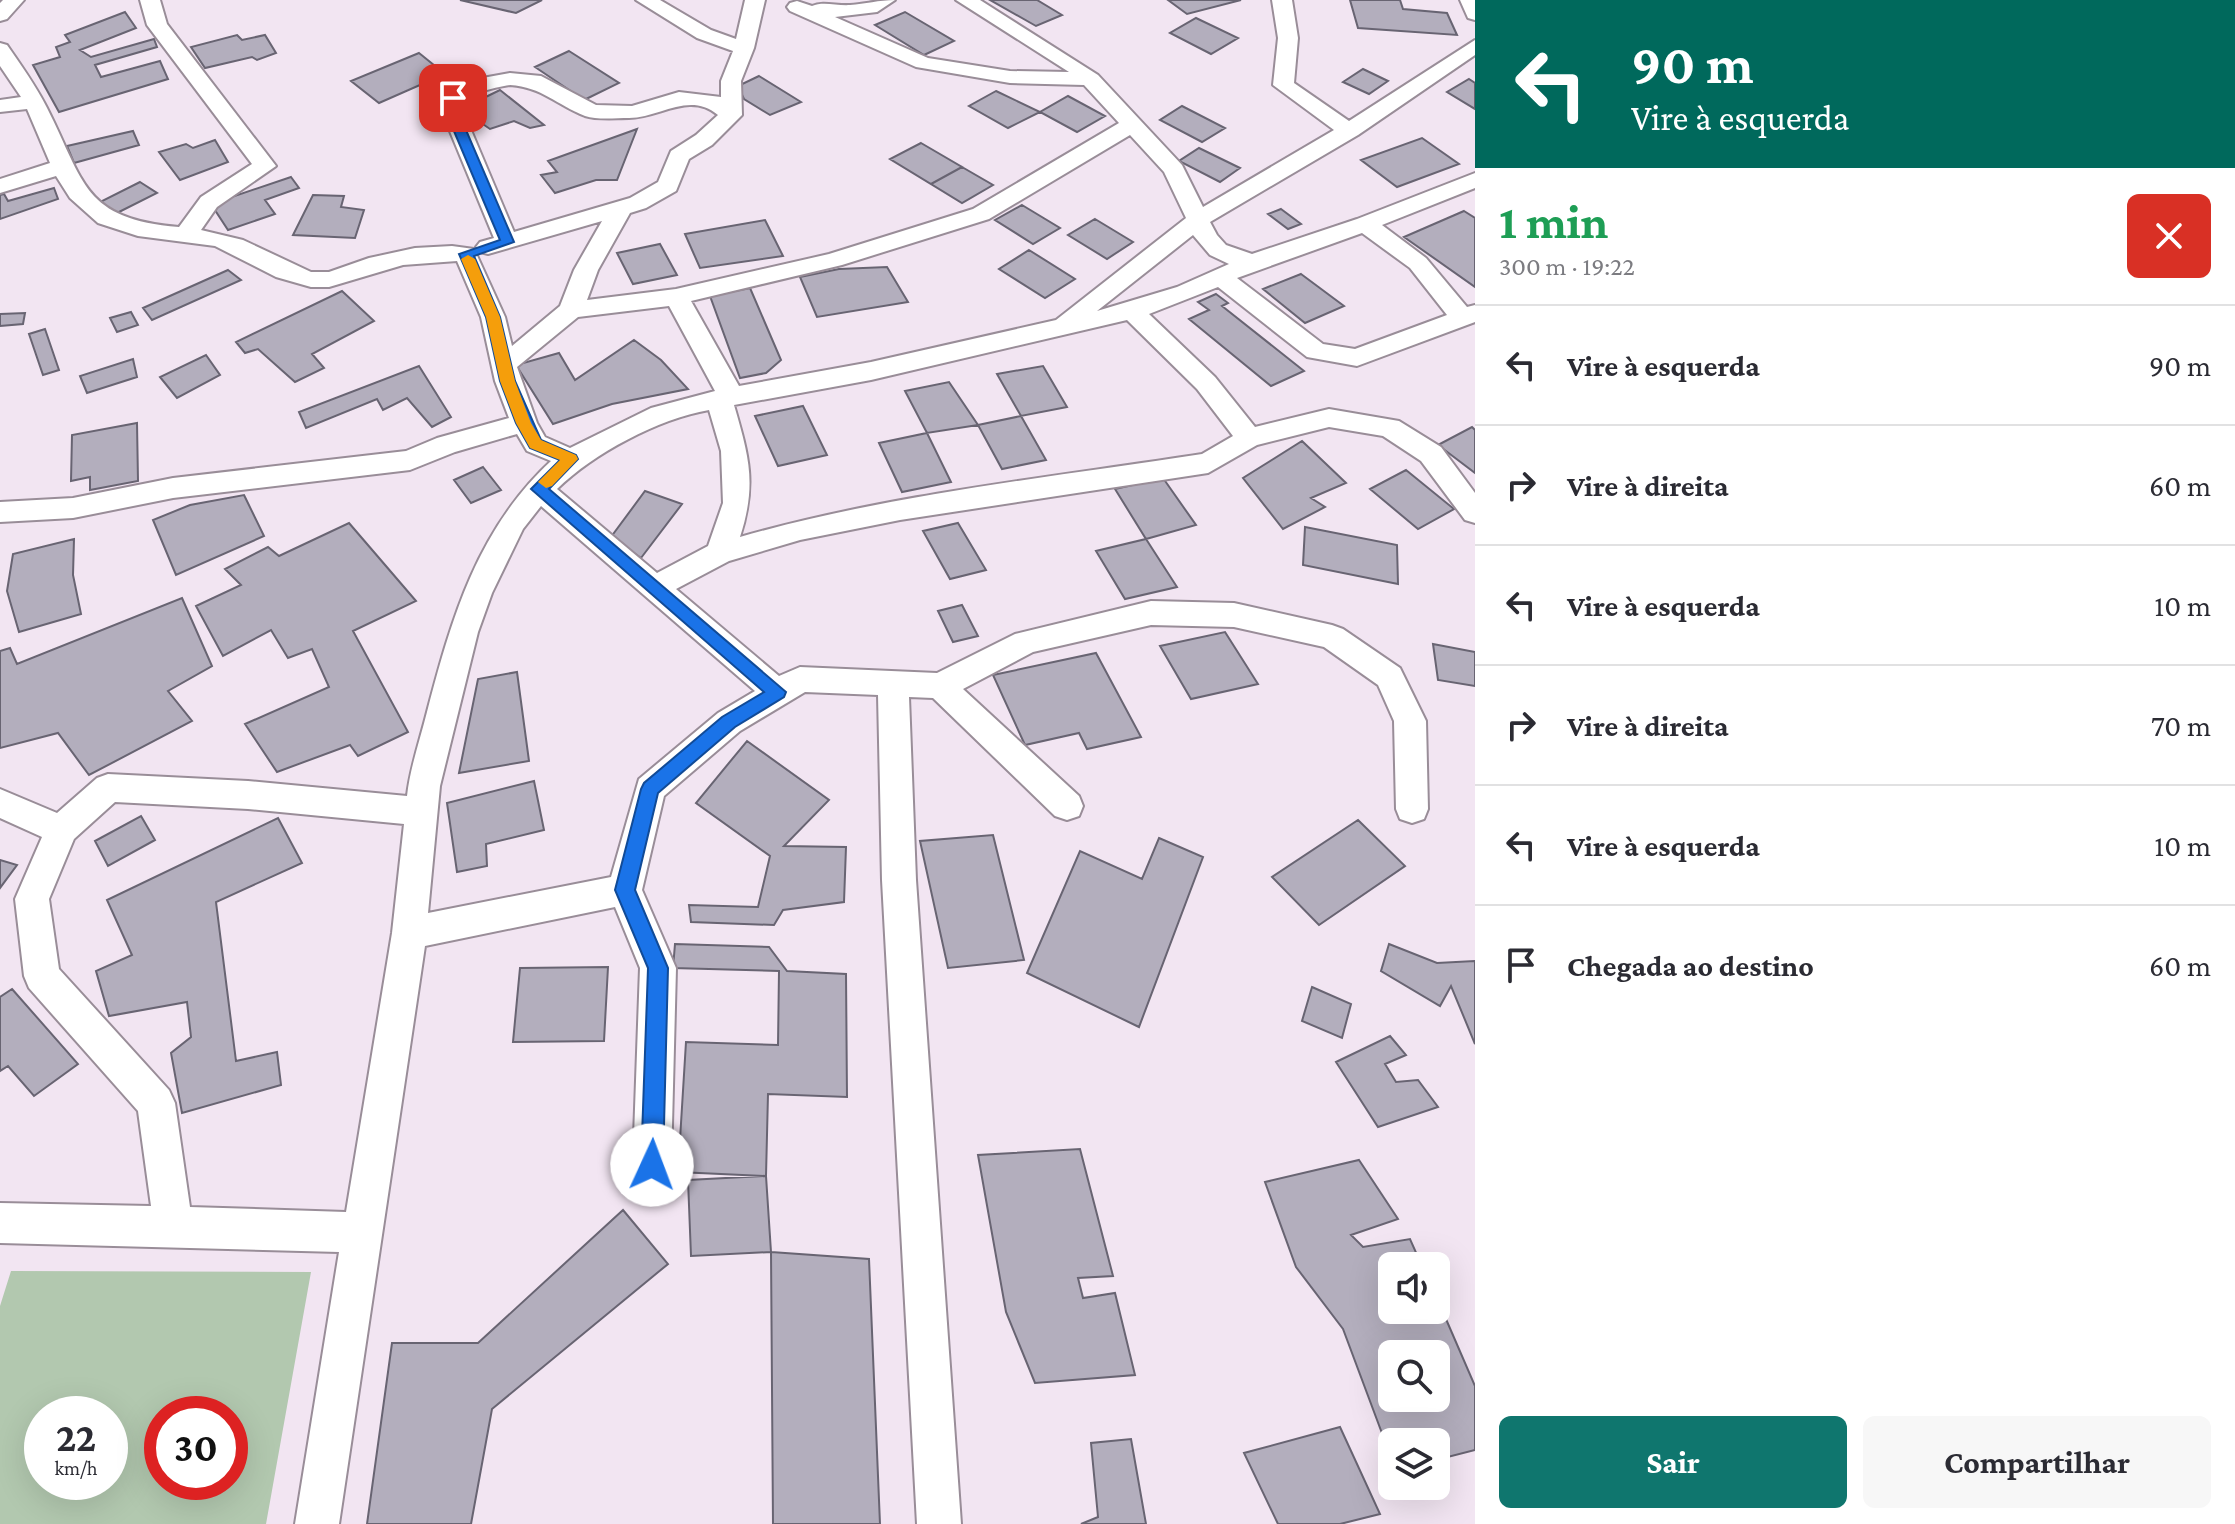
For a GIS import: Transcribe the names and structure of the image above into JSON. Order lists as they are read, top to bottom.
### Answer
{
  "page": {
    "turn": ["90 m", "Vire à esquerda"],
    "heading": ["1 min", "300 m · 19:22"],
    "list": [
      {
        "name": "Vire à esquerda",
        "value": "90 m"
      },
      {
        "name": "Vire à direita",
        "value": "60 m"
      },
      {
        "name": "Vire à esquerda",
        "value": "10 m"
      },
      {
        "name": "Vire à direita",
        "value": "70 m"
      },
      {
        "name": "Vire à esquerda",
        "value": "10 m"
      },
      {
        "name": "Chegada ao destino",
        "value": "60 m"
      }
    ],
    "speed": "22 km/h",
    "limit": "30",
    "buttons": ["Sair", "Compartilhar"]
  }
}
